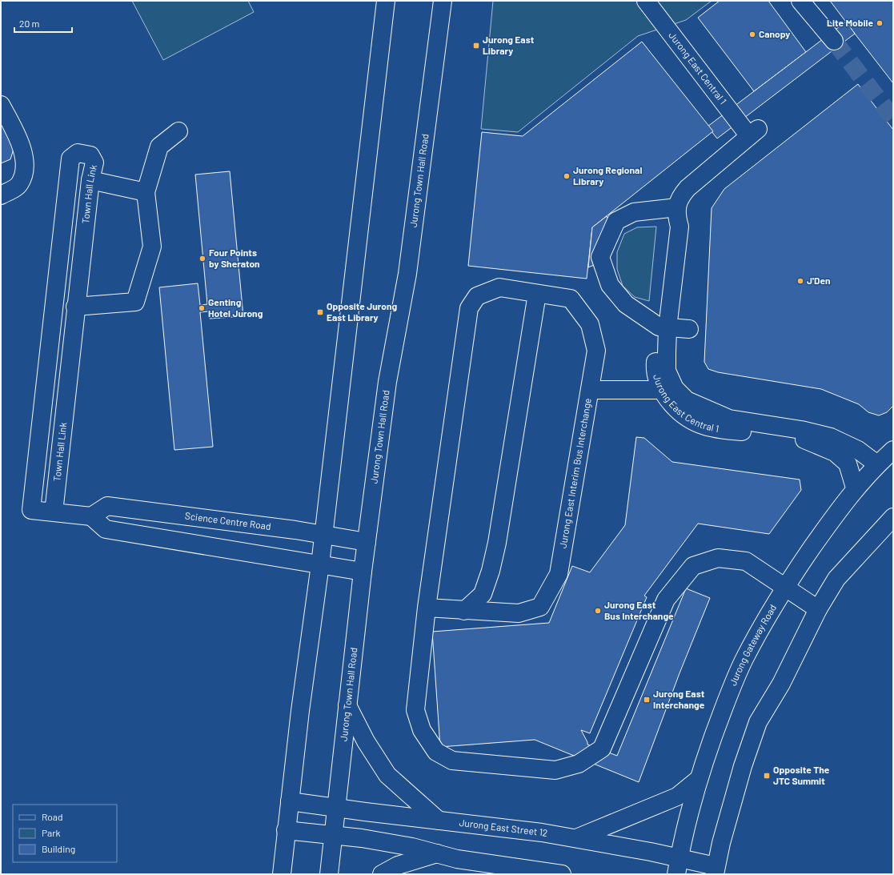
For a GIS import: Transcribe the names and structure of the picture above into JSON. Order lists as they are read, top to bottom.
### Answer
{
  "streets": {
    "main road": [
      "Jurong East Central 1",
      "Jurong Town Hall Road",
      "Town Hall Link",
      "Jurong East Interim Bus Interchange",
      "Science Centre Road",
      "Jurong Gateway Road",
      "Jurong East Street 12"
    ]
  },
  "crossings": [
    ["Jurong East Central 1", "Jurong Gateway Road"],
    ["Jurong Town Hall Road", "Science Centre Road"],
    ["Jurong Town Hall Road", "Jurong East Street 12"],
    ["Jurong East Interim Bus Interchange", "Jurong Gateway Road"],
    ["Jurong Gateway Road", "Jurong East Street 12"]
  ],
  "places": {
    "other": [
      "Lite Mobile",
      "Canopy",
      "Jurong Regional Library",
      "Four Points by Sheraton",
      "J'Den",
      "Genting Hotel Jurong",
      "Jurong East Bus Interchange"
    ],
    "transit": [
      "Jurong East Library",
      "Opposite Jurong East Library",
      "Jurong East Interchange",
      "Opposite The JTC Summit"
    ]
  },
  "legend": ["Road", "Park", "Building"],
  "scale_bar": "20 m"
}
